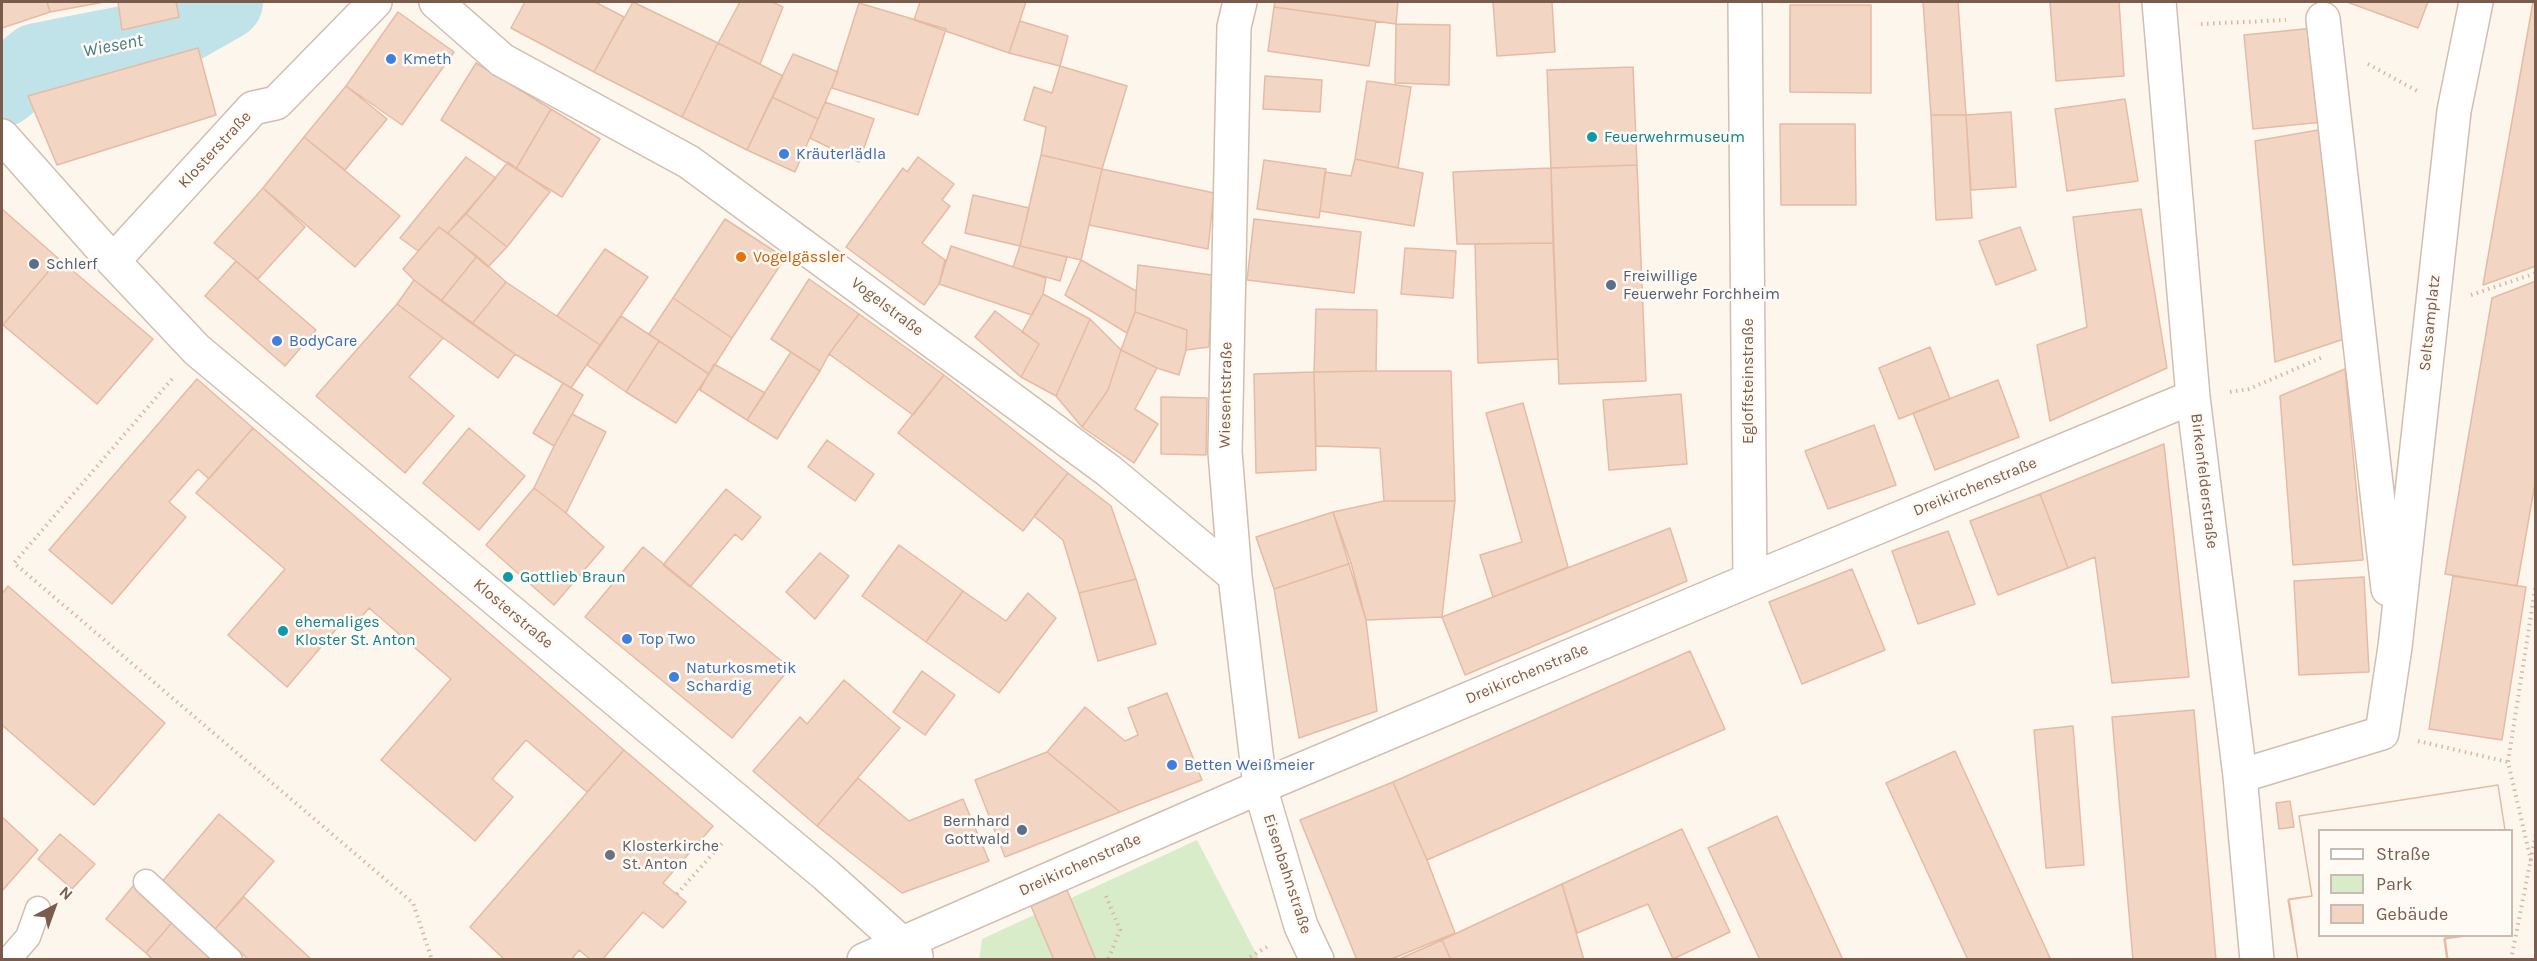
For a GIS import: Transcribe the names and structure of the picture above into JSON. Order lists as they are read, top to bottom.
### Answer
{
  "streets": {
    "street": [
      "Klosterstraße",
      "Vogelstraße",
      "Seltsamplatz",
      "Egloffsteinstraße",
      "Wiesentstraße",
      "Birkenfelderstraße",
      "Dreikirchenstraße",
      "Eisenbahnstraße"
    ]
  },
  "crossings": [
    ["Klosterstraße", "Dreikirchenstraße"],
    ["Vogelstraße", "Wiesentstraße"],
    ["Egloffsteinstraße", "Dreikirchenstraße"],
    ["Wiesentstraße", "Dreikirchenstraße"],
    ["Wiesentstraße", "Eisenbahnstraße"],
    ["Birkenfelderstraße", "Dreikirchenstraße"],
    ["Dreikirchenstraße", "Eisenbahnstraße"]
  ],
  "water": ["Wiesent"],
  "places": [
    "Kmeth",
    "Feuerwehrmuseum",
    "Kräuterlädla",
    "Vogelgässler",
    "Schlerf",
    "Freiwillige Feuerwehr Forchheim",
    "BodyCare",
    "Gottlieb Braun",
    "ehemaliges Kloster St. Anton",
    "Top Two",
    "Naturkosmetik Schardig",
    "Betten Weißmeier",
    "Bernhard Gottwald",
    "Klosterkirche St. Anton"
  ],
  "legend": ["Straße", "Park", "Gebäude"],
  "north": "top right"
}
